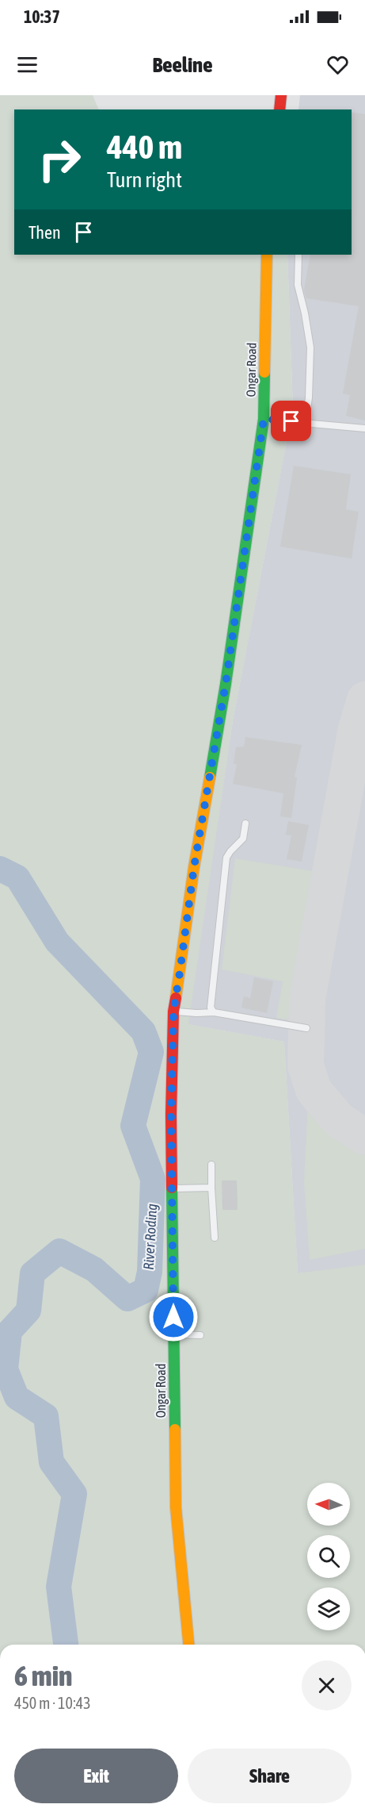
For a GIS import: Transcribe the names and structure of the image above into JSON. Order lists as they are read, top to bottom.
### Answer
{
  "streets": {
    "main road": ["Ongar Road"]
  },
  "water": ["River Roding"],
  "north": "left",
  "page": {
    "status": "10:37",
    "header": "Beeline",
    "turn": ["440 m", "Turn right"],
    "then": "Then",
    "heading": ["6 min", "450 m · 10:43"],
    "buttons": ["Exit", "Share"]
  }
}
